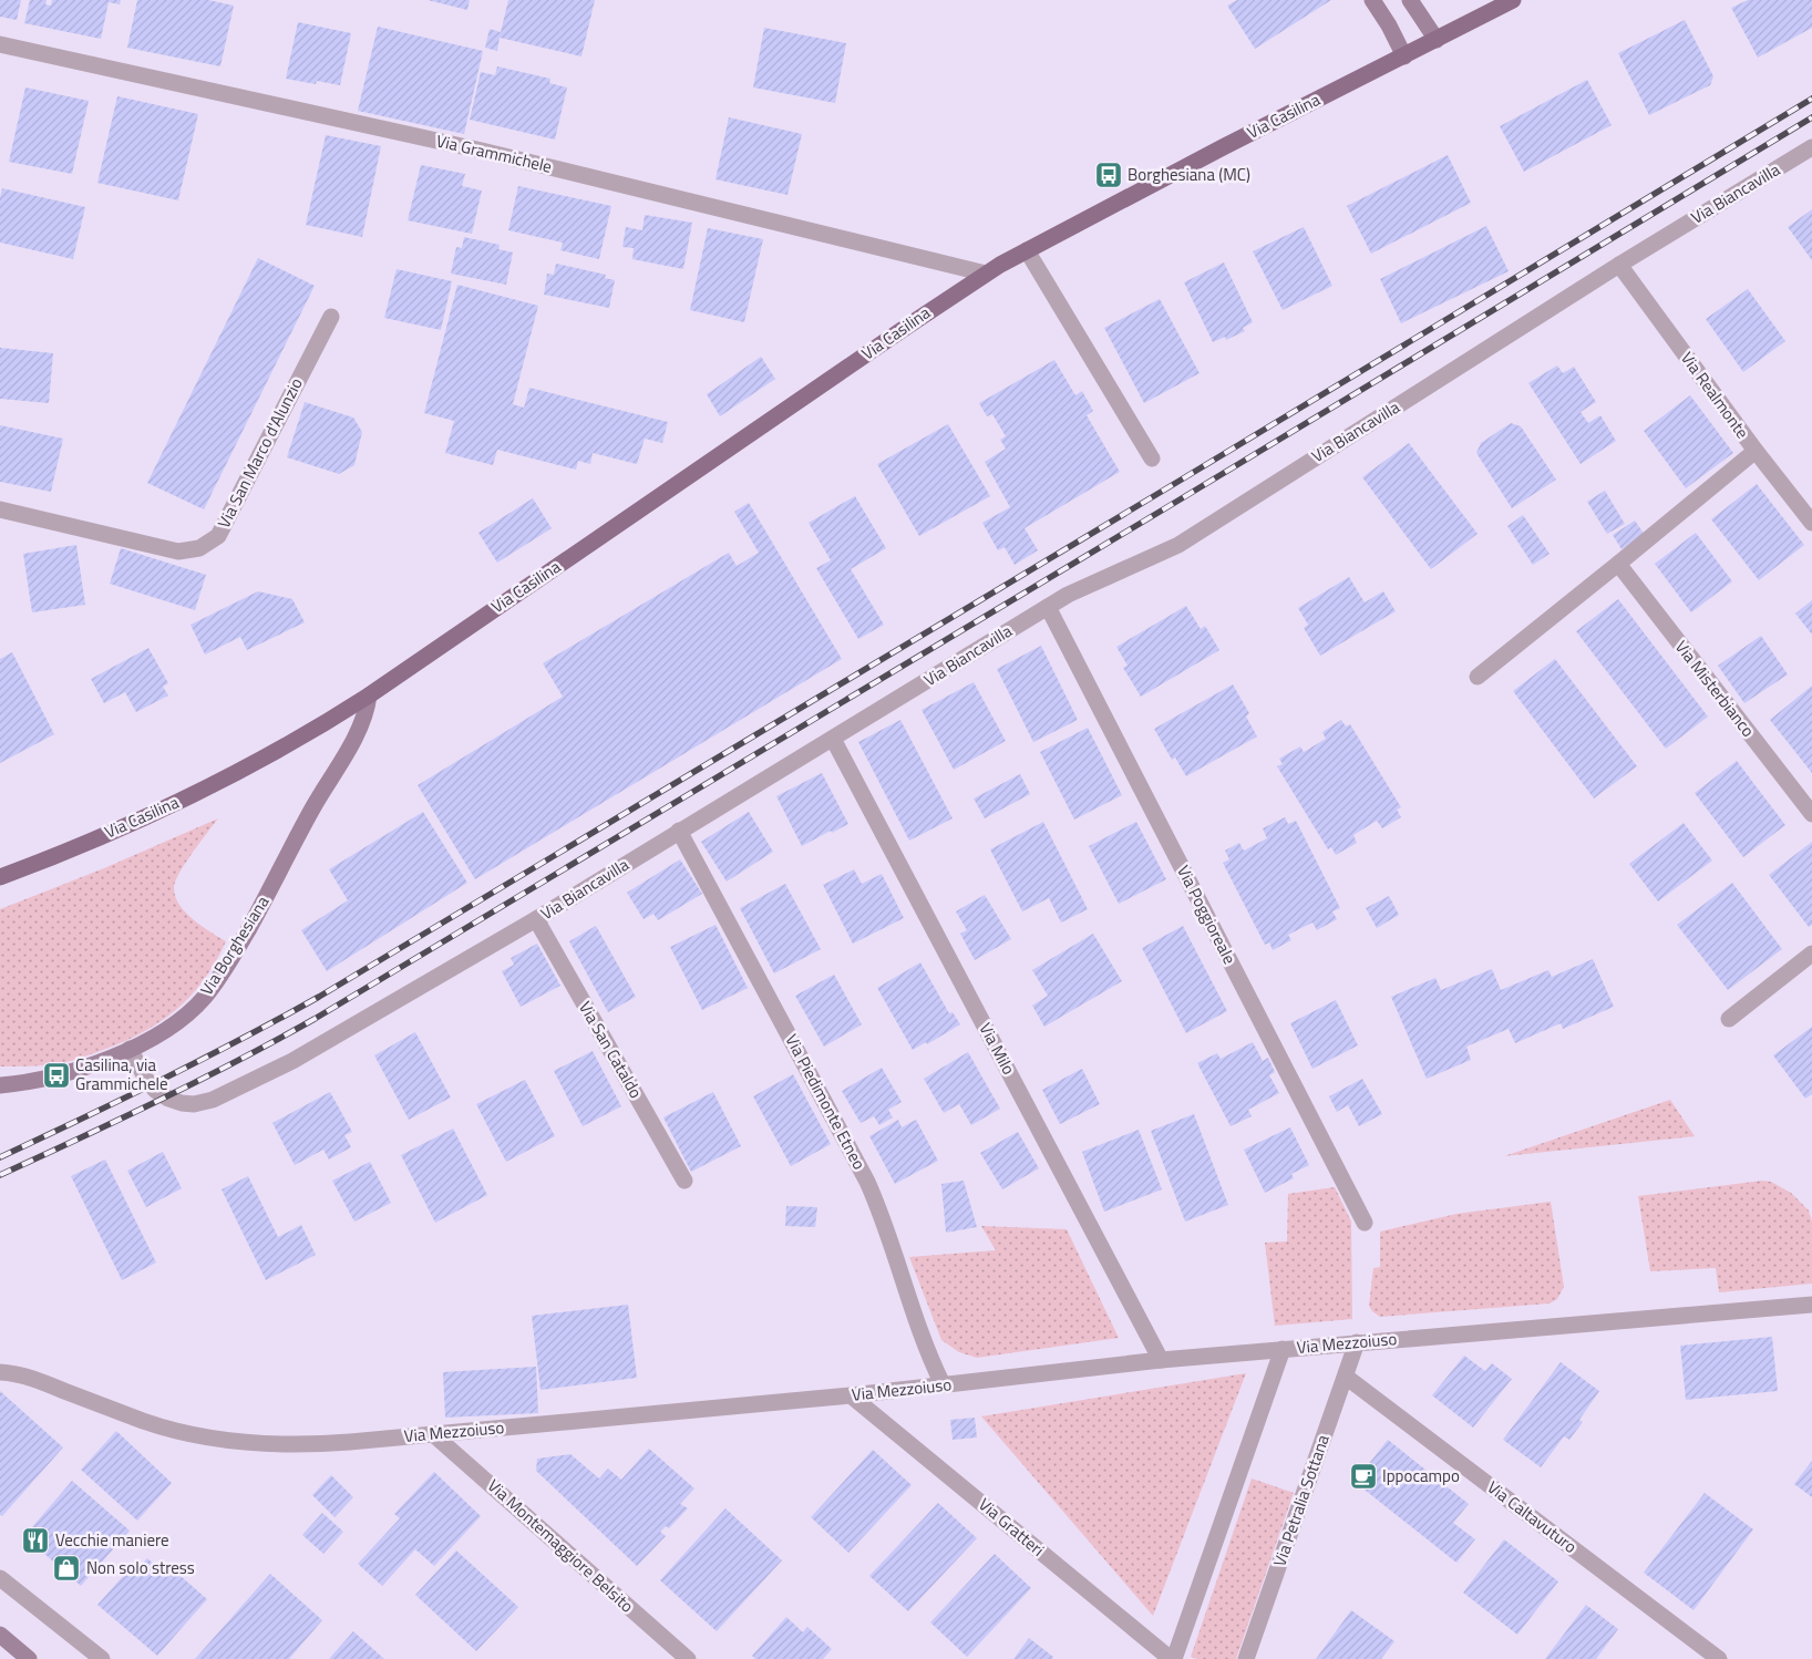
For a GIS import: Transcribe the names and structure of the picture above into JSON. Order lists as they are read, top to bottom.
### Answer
{
  "streets": {
    "main road": ["Via Casilina"],
    "street": [
      "Via Grammichele",
      "Via Biancavilla",
      "Via Realmonte",
      "Via San Marco d'Alunzio",
      "Via Misterbianco",
      "Via Poggioreale",
      "Via Borghesiana",
      "Via Milo",
      "Via San Cataldo",
      "Via Piedimonte Etneo",
      "Via Mezzoiuso",
      "Via Petralia Sottana",
      "Via Caltavuturo",
      "Via Gratteri",
      "Via Montemaggiore Belsito"
    ]
  },
  "crossings": [
    ["Via Casilina", "Via Grammichele"],
    ["Via Casilina", "Via Borghesiana"],
    ["Via Biancavilla", "Via Realmonte"],
    ["Via Biancavilla", "Via Poggioreale"],
    ["Via Biancavilla", "Via Borghesiana"],
    ["Via Biancavilla", "Via Milo"],
    ["Via Biancavilla", "Via San Cataldo"],
    ["Via Biancavilla", "Via Piedimonte Etneo"],
    ["Via Milo", "Via Mezzoiuso"],
    ["Via Piedimonte Etneo", "Via Mezzoiuso"],
    ["Via Mezzoiuso", "Via Petralia Sottana"],
    ["Via Mezzoiuso", "Via Gratteri"],
    ["Via Mezzoiuso", "Via Montemaggiore Belsito"],
    ["Via Petralia Sottana", "Via Caltavuturo"]
  ],
  "places": {
    "bus stop": ["Borghesiana (MC)", "Casilina, via Grammichele"],
    "cafe": ["Ippocampo"],
    "restaurant": ["Vecchie maniere"],
    "shop": ["Non solo stress"]
  }
}
